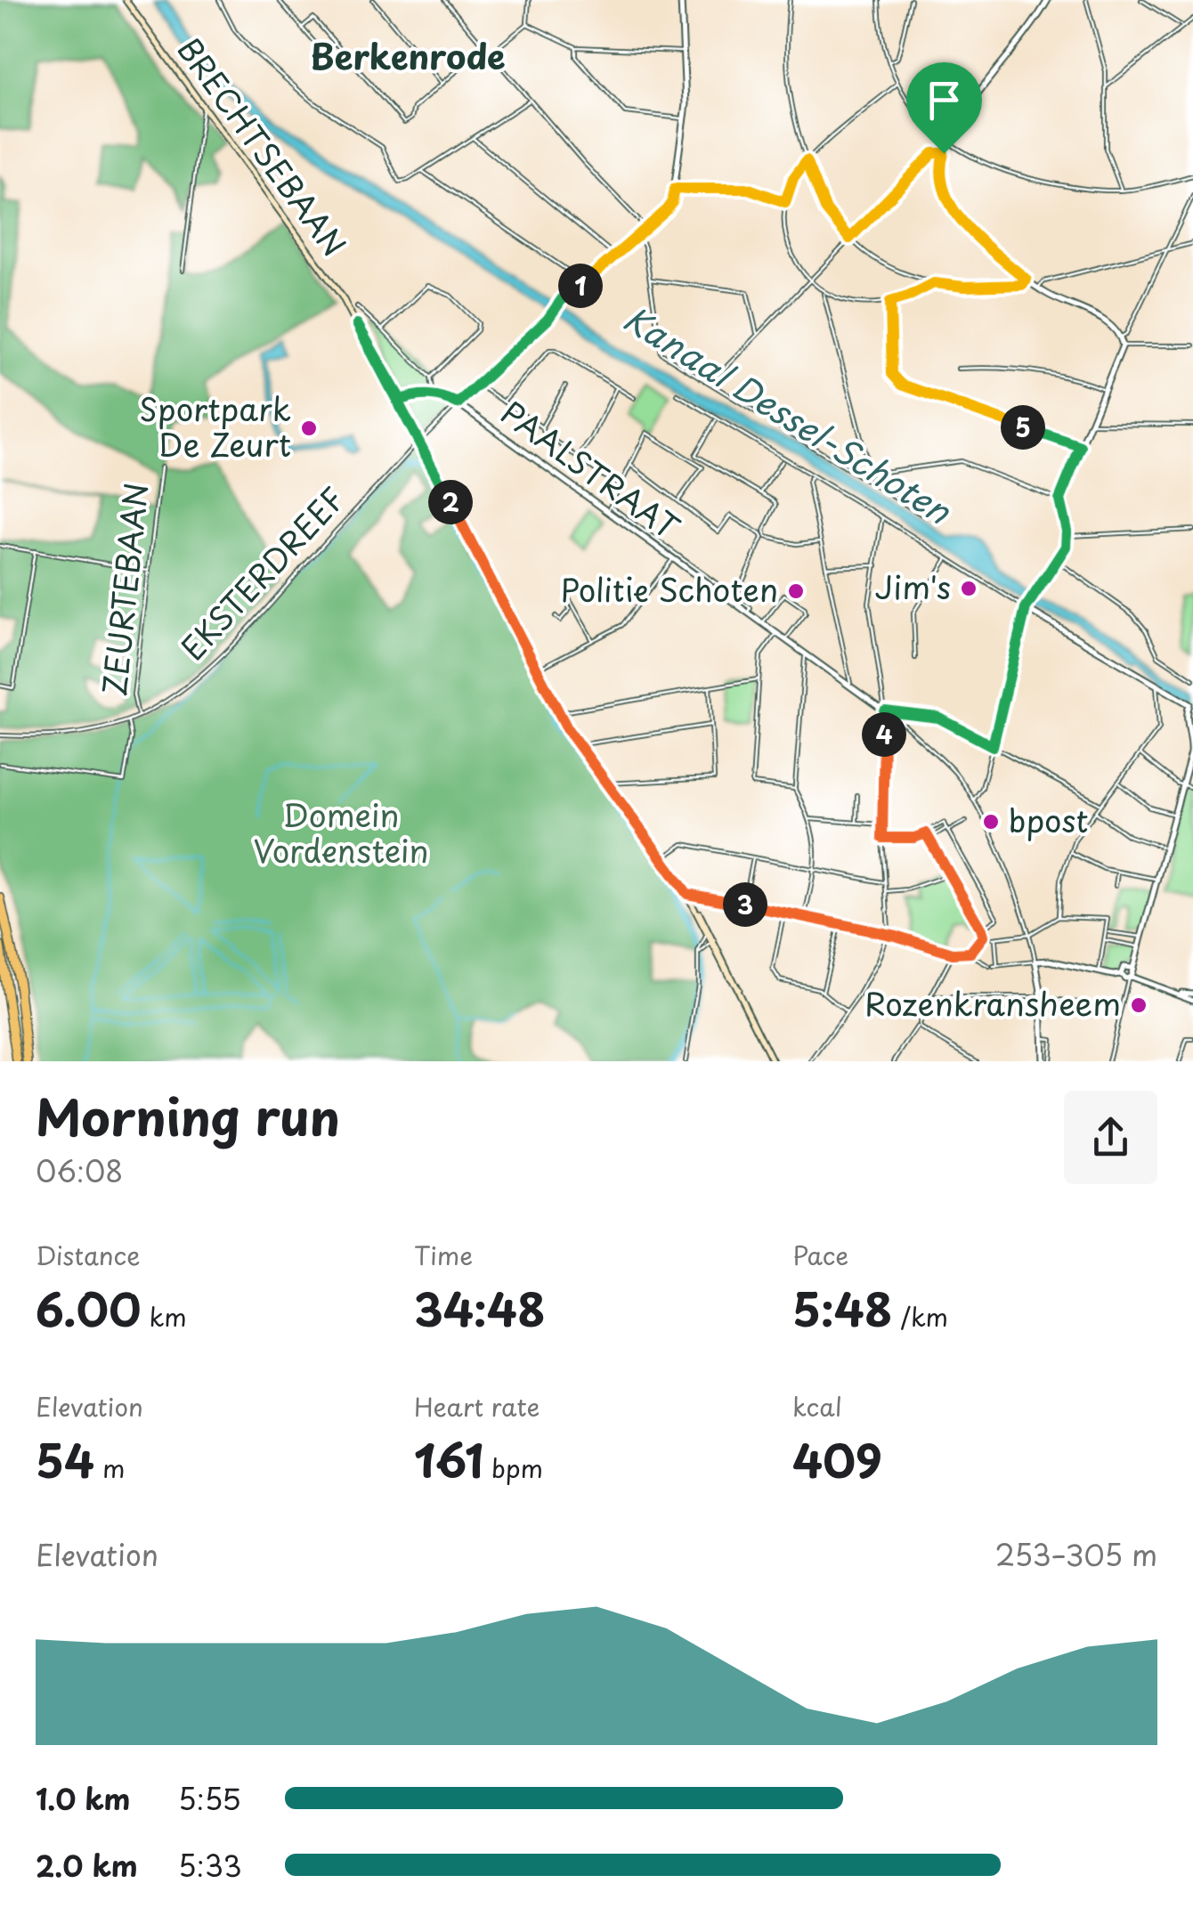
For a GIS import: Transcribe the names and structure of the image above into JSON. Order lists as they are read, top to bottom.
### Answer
{
  "streets": {
    "main road": ["BRECHTSEBAAN"],
    "street": ["PAALSTRAAT", "EKSTERDREEF", "ZEURTEBAAN"]
  },
  "crossings": [
    ["BRECHTSEBAAN", "PAALSTRAAT"],
    ["BRECHTSEBAAN", "EKSTERDREEF"],
    ["EKSTERDREEF", "ZEURTEBAAN"]
  ],
  "districts": ["Berkenrode"],
  "water": ["Kanaal Dessel-Schoten"],
  "parks": ["Domein Vordenstein"],
  "places": [
    "Sportpark De Zeurt",
    "Jim's",
    "Politie Schoten",
    "bpost",
    "Rozenkransheem"
  ],
  "page": {
    "pins": [
      "1",
      "5",
      "2",
      "4",
      "3"
    ],
    "heading": ["Morning run", "06:08"],
    "stats": [
      ["Distance", "6.00 km"],
      ["Time", "34:48"],
      ["Pace", "5:48 /km"],
      ["Elevation", "54 m"],
      ["Heart rate", "161 bpm"],
      ["kcal", "409"]
    ],
    "chart": ["Elevation", "253–305 m"],
    "list": [
      {
        "name": "1.0 km",
        "note": "5:55"
      },
      {
        "name": "2.0 km",
        "note": "5:33"
      }
    ]
  }
}
